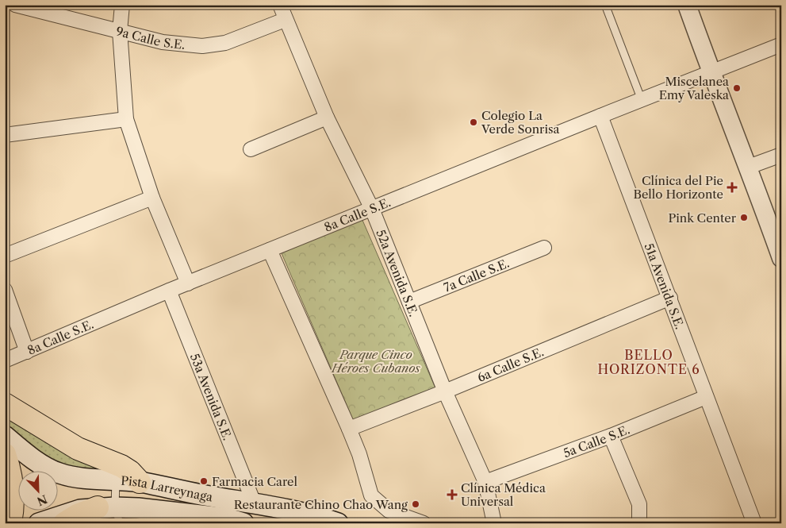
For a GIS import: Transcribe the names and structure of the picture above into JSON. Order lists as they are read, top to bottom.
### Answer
{
  "streets": {
    "main road": ["Pista Larreynaga"],
    "street": [
      "9a Calle S.E.",
      "8a Calle S.E.",
      "52a Avenida S.E.",
      "7a Calle S.E.",
      "51a Avenida S.E.",
      "6a Calle S.E.",
      "53a Avenida S.E.",
      "5a Calle S.E."
    ]
  },
  "crossings": [
    ["9a Calle S.E.", "52a Avenida S.E."],
    ["8a Calle S.E.", "52a Avenida S.E."],
    ["8a Calle S.E.", "51a Avenida S.E."],
    ["8a Calle S.E.", "53a Avenida S.E."],
    ["52a Avenida S.E.", "7a Calle S.E."],
    ["52a Avenida S.E.", "6a Calle S.E."],
    ["52a Avenida S.E.", "5a Calle S.E."],
    ["51a Avenida S.E.", "6a Calle S.E."],
    ["51a Avenida S.E.", "5a Calle S.E."],
    ["53a Avenida S.E.", "Pista Larreynaga"]
  ],
  "districts": ["BELLO HORIZONTE 6"],
  "parks": ["Parque Cinco Héroes Cubanos"],
  "places": {
    "other": [
      "Miscelanea Emy Valeska",
      "Colegio La Verde Sonrisa",
      "Pink Center",
      "Farmacia Carel",
      "Restaurante Chino Chao Wang"
    ],
    "health": ["Clínica del Pie Bello Horizonte", "Clínica Médica Universal"]
  },
  "north": "bottom right"
}
